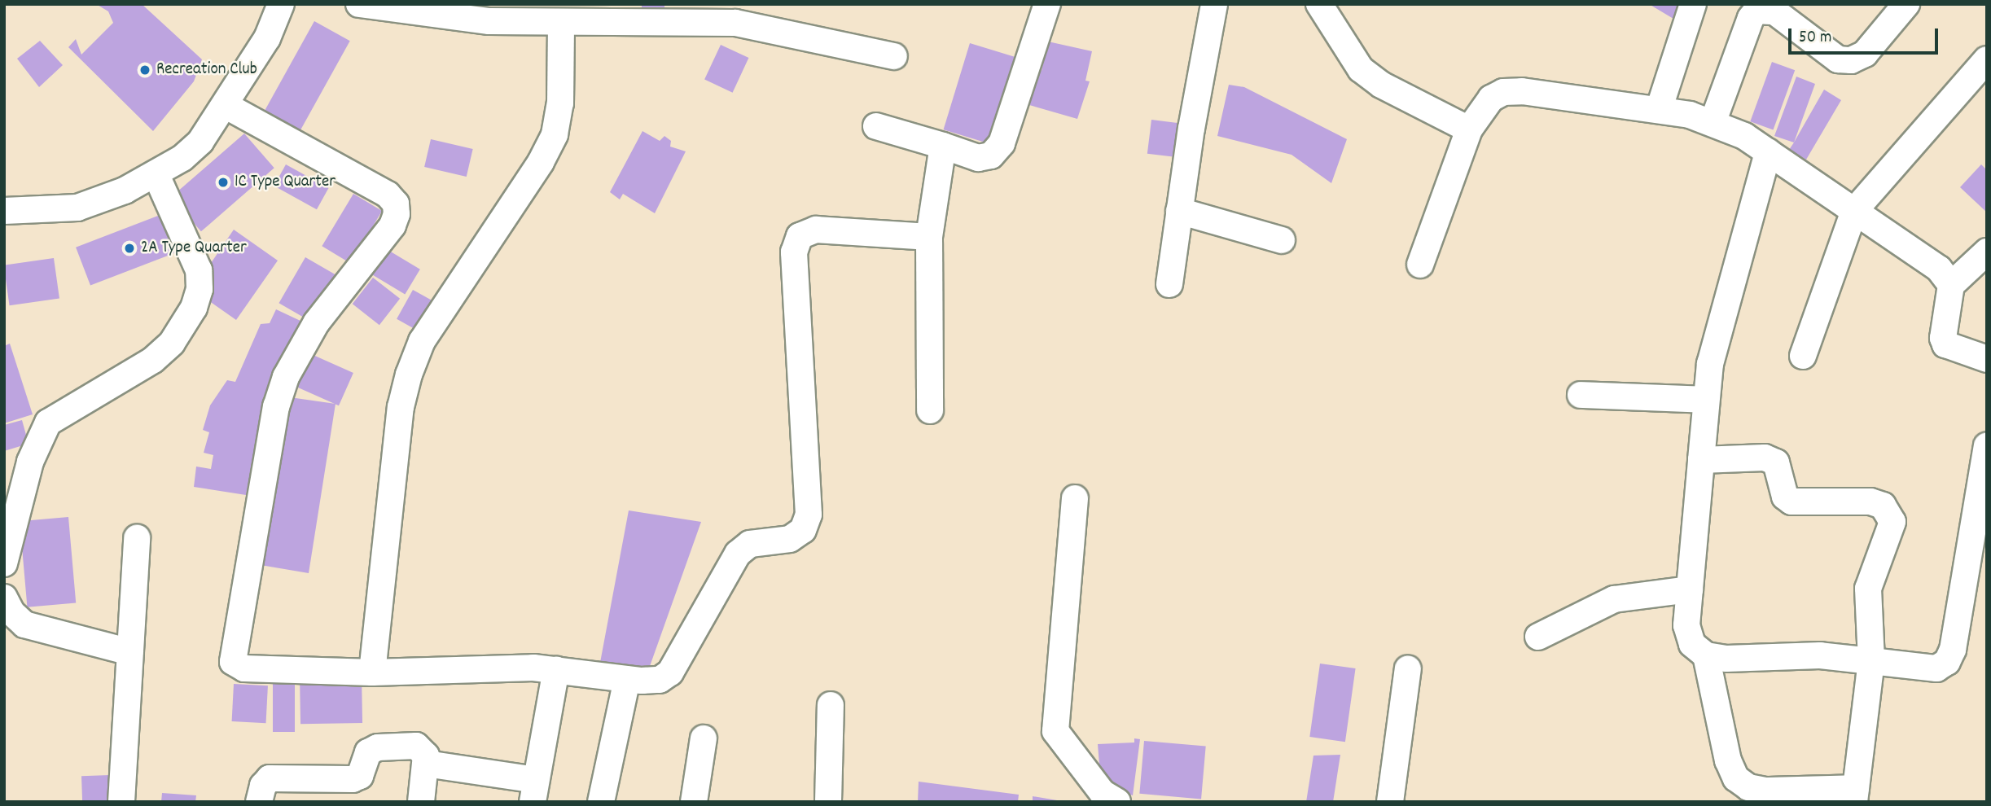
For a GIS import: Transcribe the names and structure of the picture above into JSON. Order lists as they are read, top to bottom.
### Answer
{
  "places": ["Recreation Club", "1C Type Quarter", "2A Type Quarter"],
  "scale_bar": "50 m"
}
